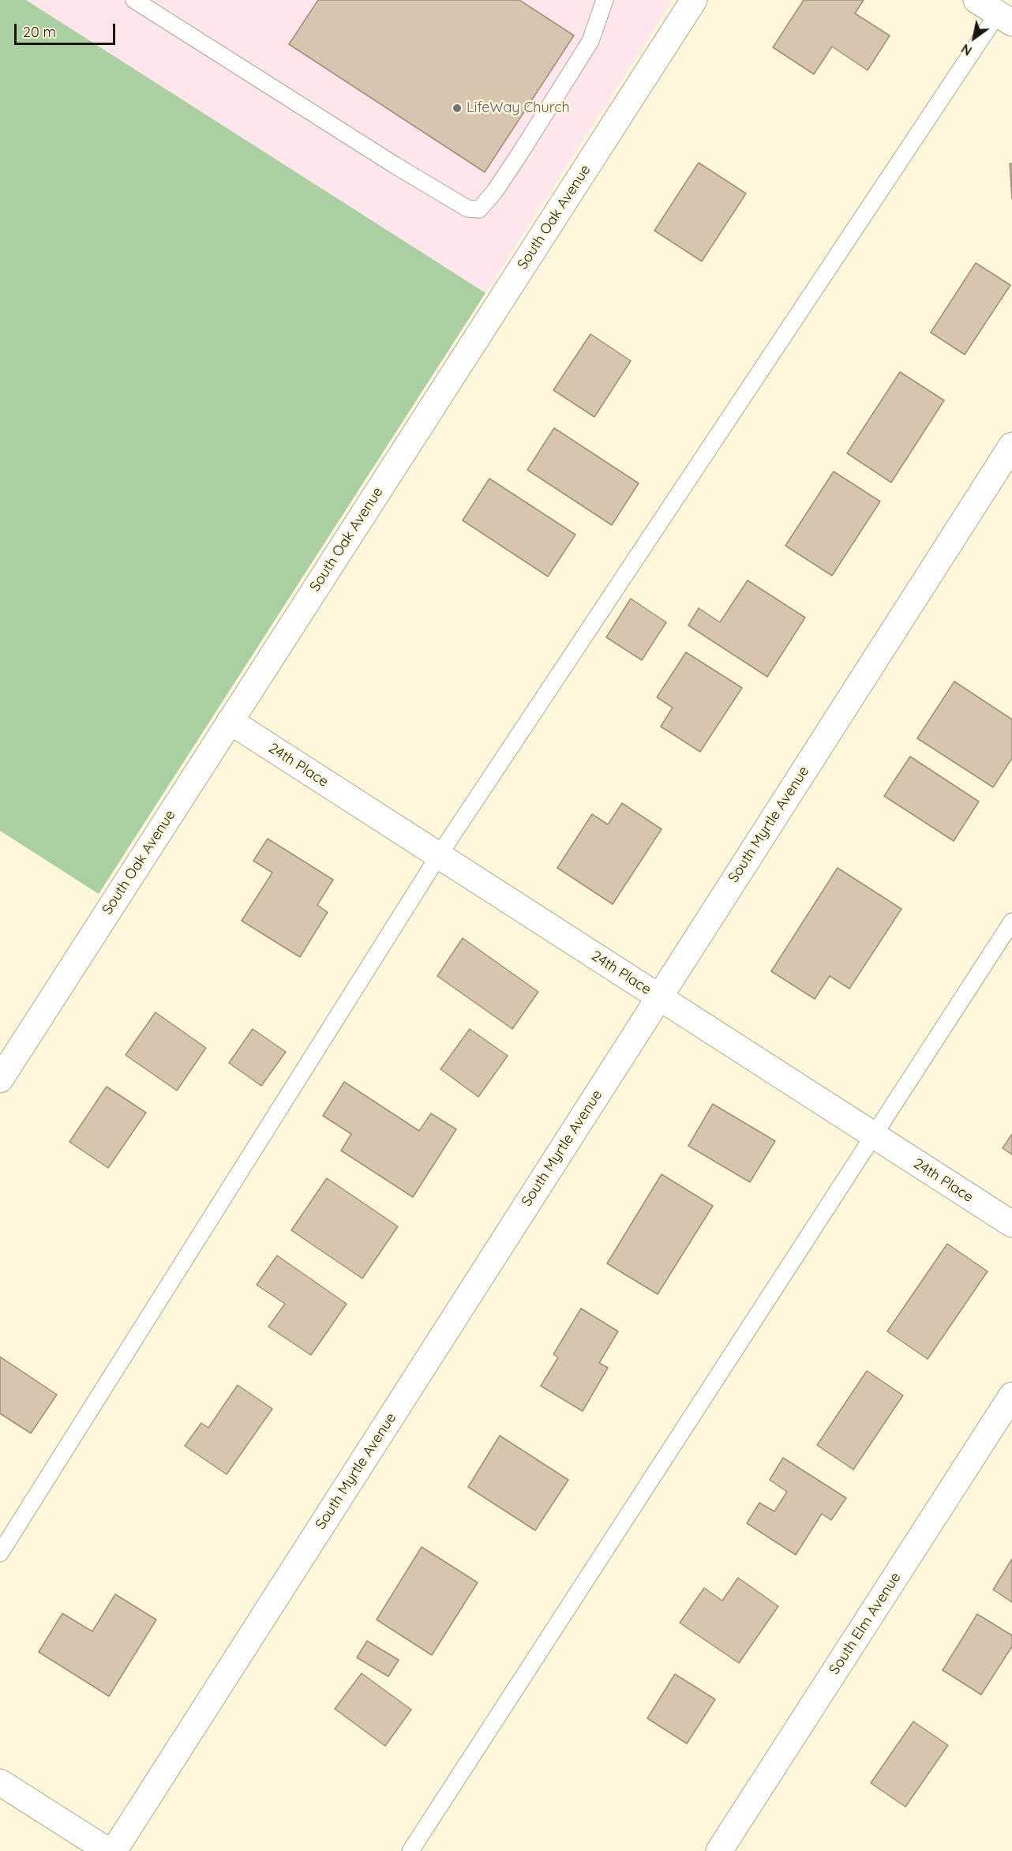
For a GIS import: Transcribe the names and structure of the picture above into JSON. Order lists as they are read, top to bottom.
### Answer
{
  "streets": {
    "street": [
      "South Oak Avenue",
      "24th Place",
      "South Myrtle Avenue",
      "South Elm Avenue"
    ]
  },
  "crossings": [
    ["South Oak Avenue", "24th Place"],
    ["24th Place", "South Myrtle Avenue"]
  ],
  "places": ["LifeWay Church"],
  "scale_bar": "20 m",
  "north": "bottom left"
}
